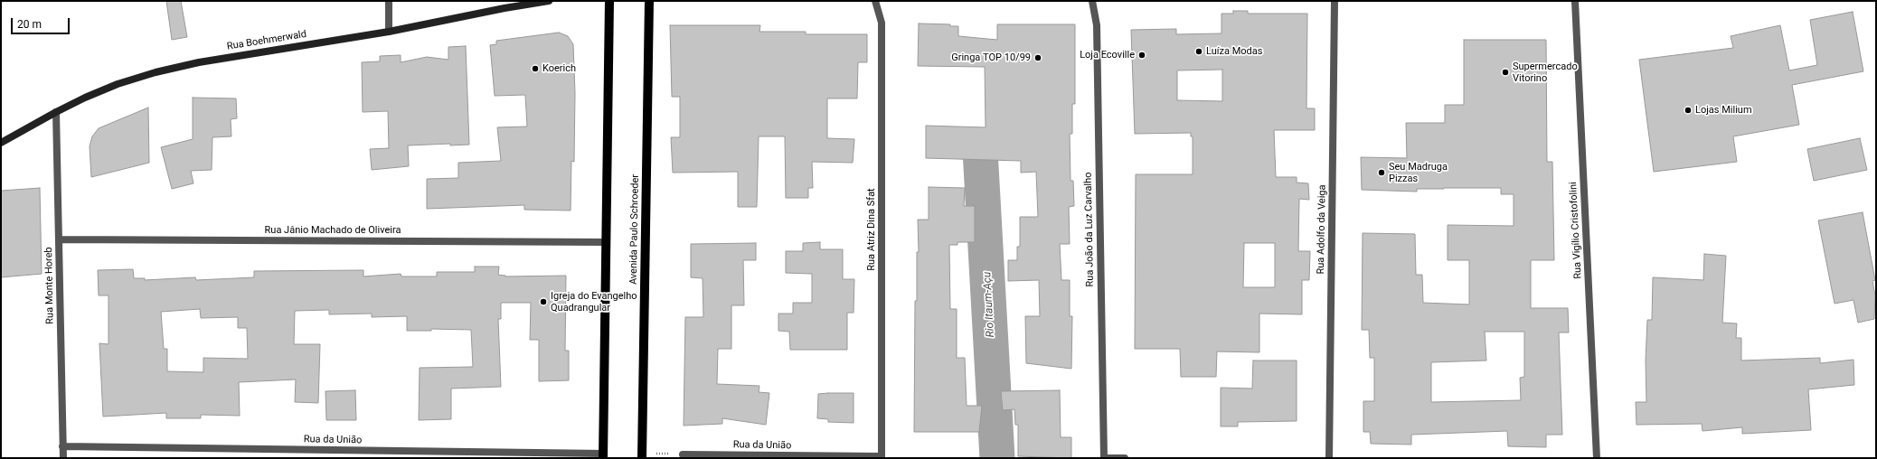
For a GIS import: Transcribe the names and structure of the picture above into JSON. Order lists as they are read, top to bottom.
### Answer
{
  "streets": {
    "main road": ["Rua Boehmerwald", "Avenida Paulo Schroeder"],
    "street": [
      "Rua Atriz Dina Sfat",
      "Rua João da Luz Carvalho",
      "Rua Adolfo da Veiga",
      "Rua Jânio Machado de Oliveira",
      "Rua Vigílio Cristofolini",
      "Rua Monte Horeb",
      "Rua da União"
    ]
  },
  "crossings": [
    ["Rua Boehmerwald", "Rua Monte Horeb"],
    ["Rua Atriz Dina Sfat", "Rua da União"],
    ["Rua Jânio Machado de Oliveira", "Rua Monte Horeb"],
    ["Rua Monte Horeb", "Rua da União"]
  ],
  "water": ["Rio Itaum-Açu"],
  "places": [
    "Luíza Modas",
    "Loja Ecoville",
    "Gringa TOP 10/99",
    "Koerich",
    "Supermercado Vitorino",
    "Lojas Milium",
    "Seu Madruga Pizzas",
    "Igreja do Evangelho Quadrangular"
  ],
  "scale_bar": "20 m"
}
